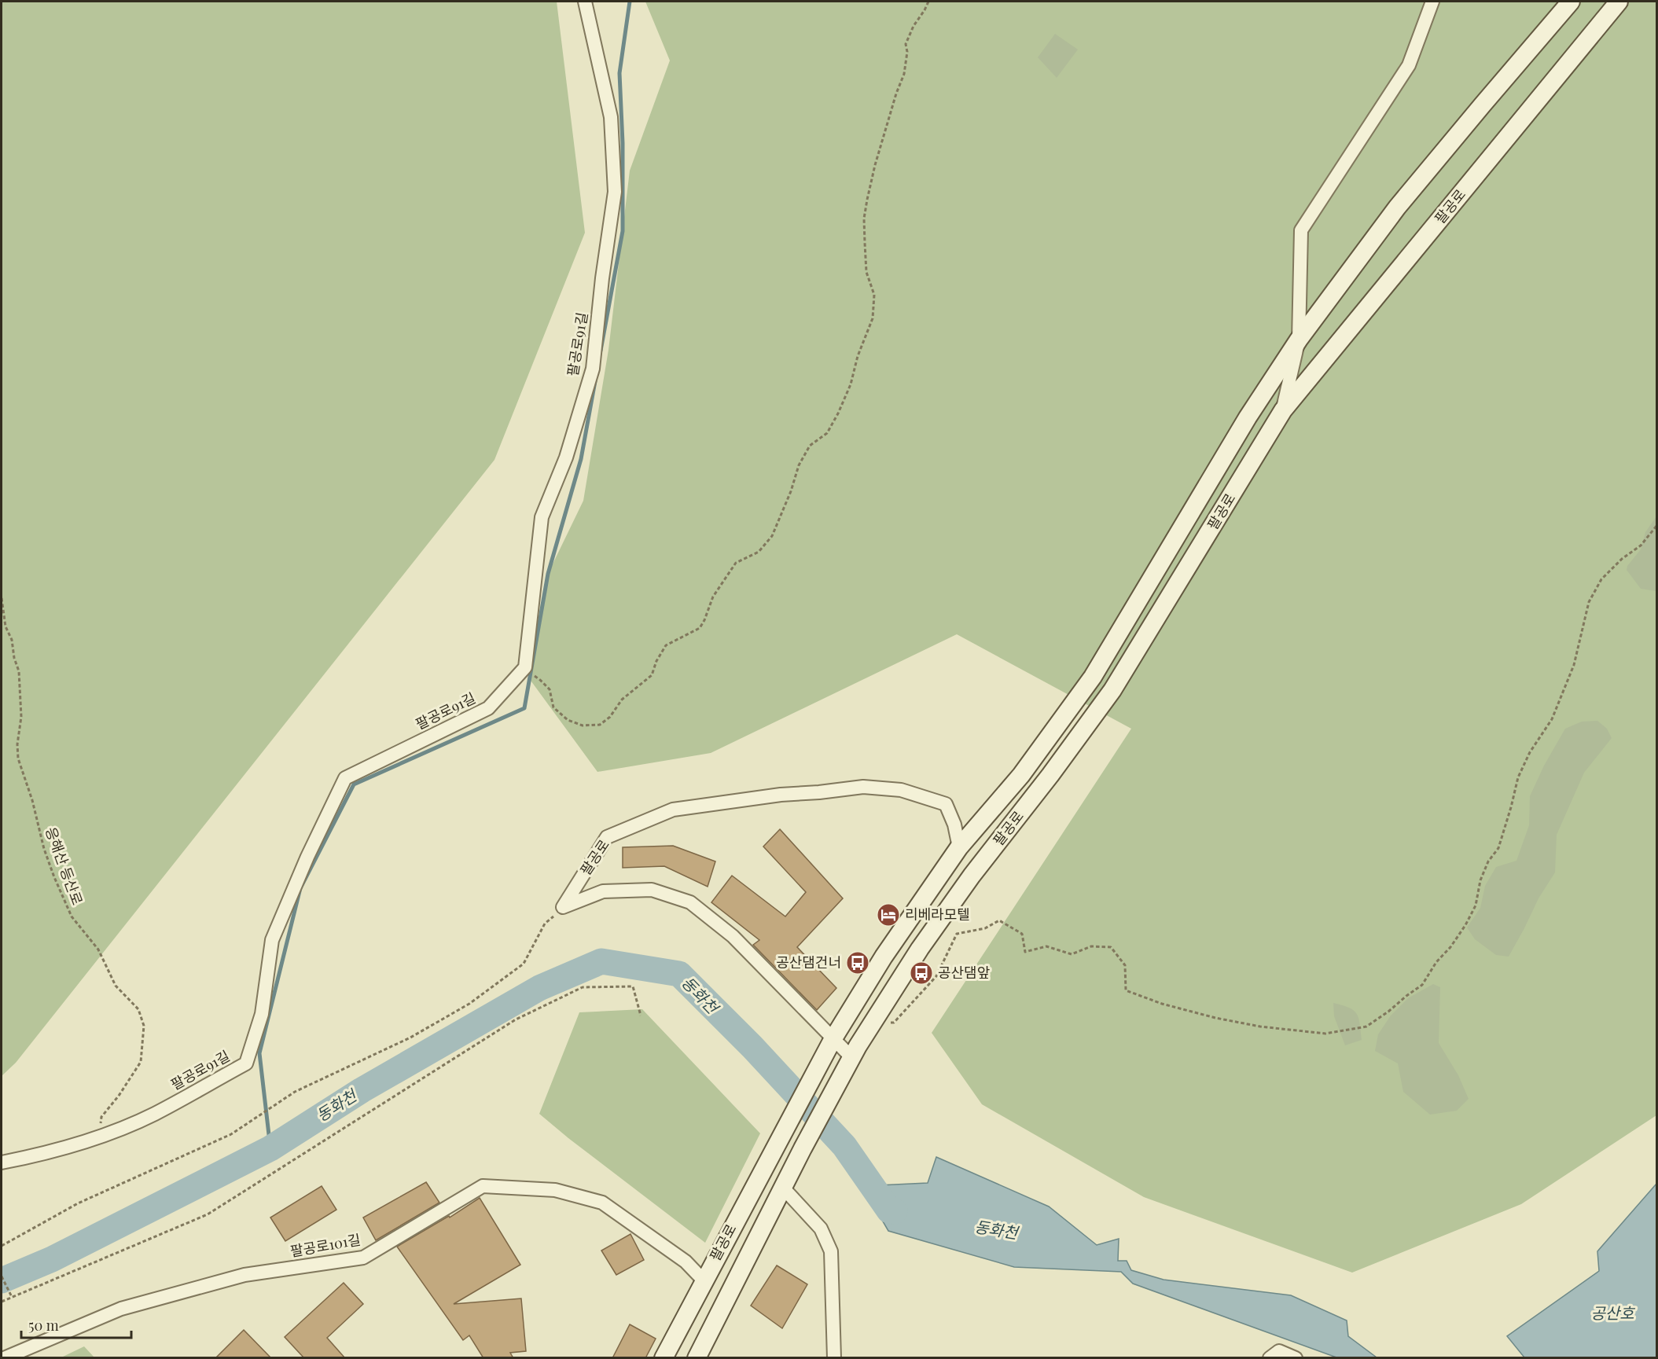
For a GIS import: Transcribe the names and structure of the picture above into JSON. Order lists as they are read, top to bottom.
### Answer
{
  "streets": {
    "main road": ["팔공로"],
    "street": ["팔공로91길", "팔공로101길"],
    "path": ["응해산 등산로"]
  },
  "crossings": [
    ["팔공로", "팔공로101길"],
    ["팔공로91길", "응해산 등산로"]
  ],
  "water": ["동화천", "공산호"],
  "places": {
    "hotel": ["리베라모텔"],
    "bus stop": ["공산댐건너", "공산댐앞"]
  },
  "scale_bar": "50 m"
}
